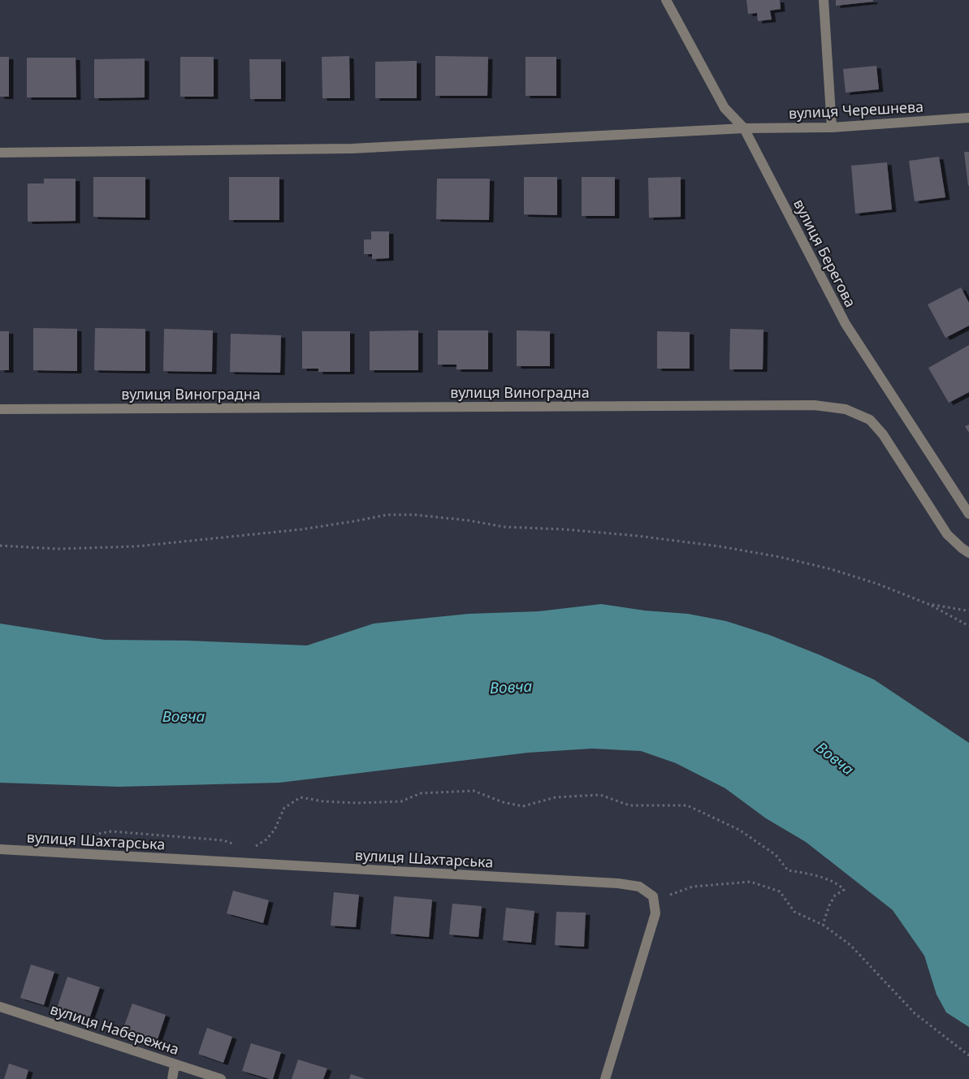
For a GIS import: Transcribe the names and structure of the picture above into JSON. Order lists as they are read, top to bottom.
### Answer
{
  "streets": {
    "street": [
      "вулиця Черешнева",
      "вулиця Берегова",
      "вулиця Виноградна",
      "вулиця Шахтарська",
      "вулиця Набережна"
    ]
  },
  "crossings": [
    ["вулиця Черешнева", "вулиця Берегова"]
  ],
  "water": ["Вовча"]
}
